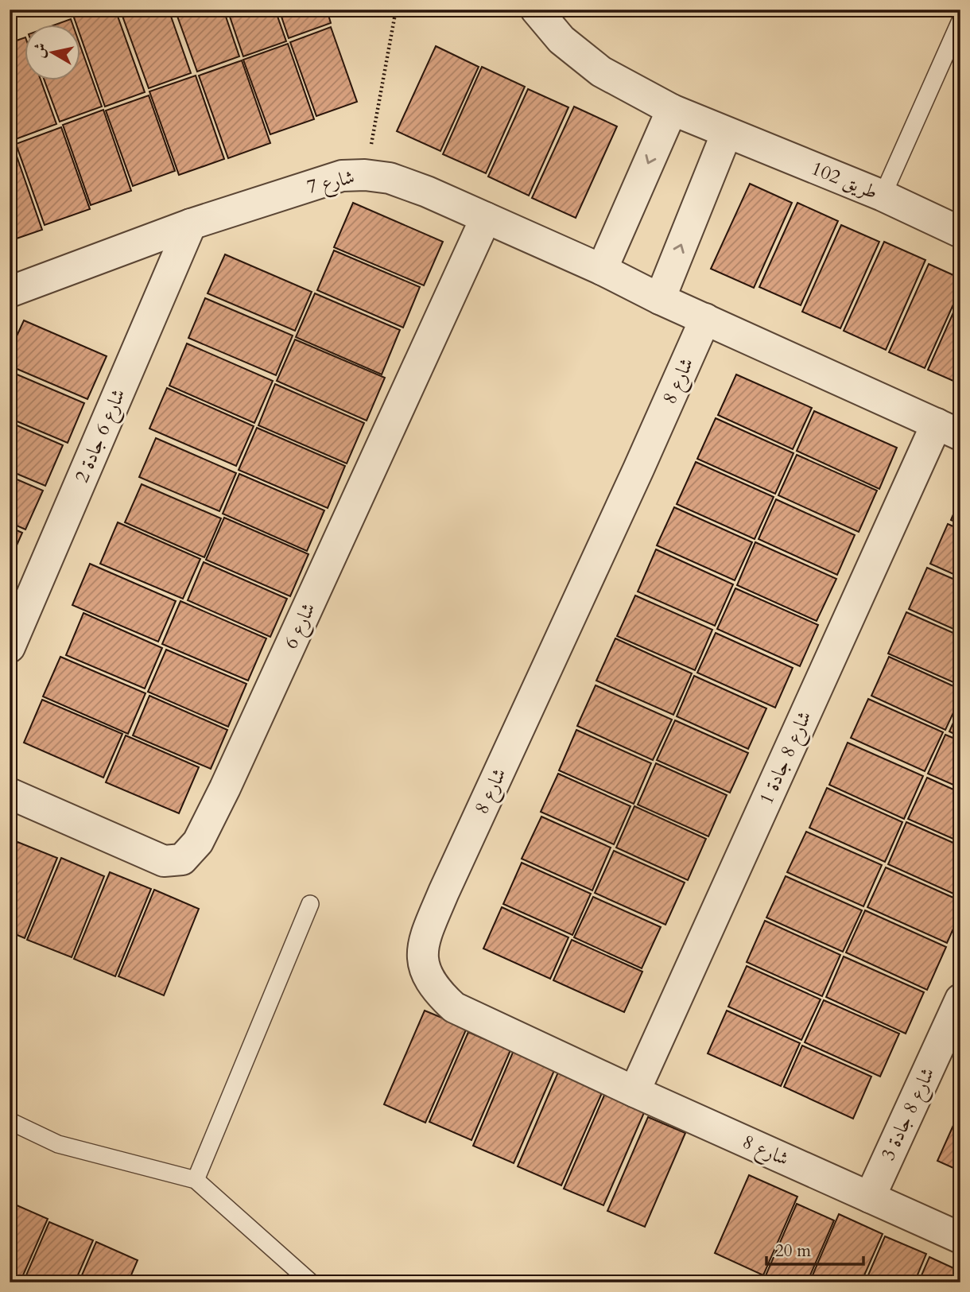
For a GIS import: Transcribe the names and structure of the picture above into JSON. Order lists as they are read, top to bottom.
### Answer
{
  "streets": {
    "street": [
      "طريق 102",
      "شارع 7",
      "شارع 8",
      "شارع 6 جادة 2",
      "شارع 6",
      "شارع 8 جادة 1",
      "شارع 8 جادة 3"
    ]
  },
  "crossings": [
    ["شارع 7", "شارع 8"],
    ["شارع 7", "شارع 6 جادة 2"],
    ["شارع 7", "شارع 6"],
    ["شارع 8", "شارع 8 جادة 1"],
    ["شارع 8", "شارع 8 جادة 3"]
  ],
  "scale_bar": "20 m",
  "north": "left"
}
